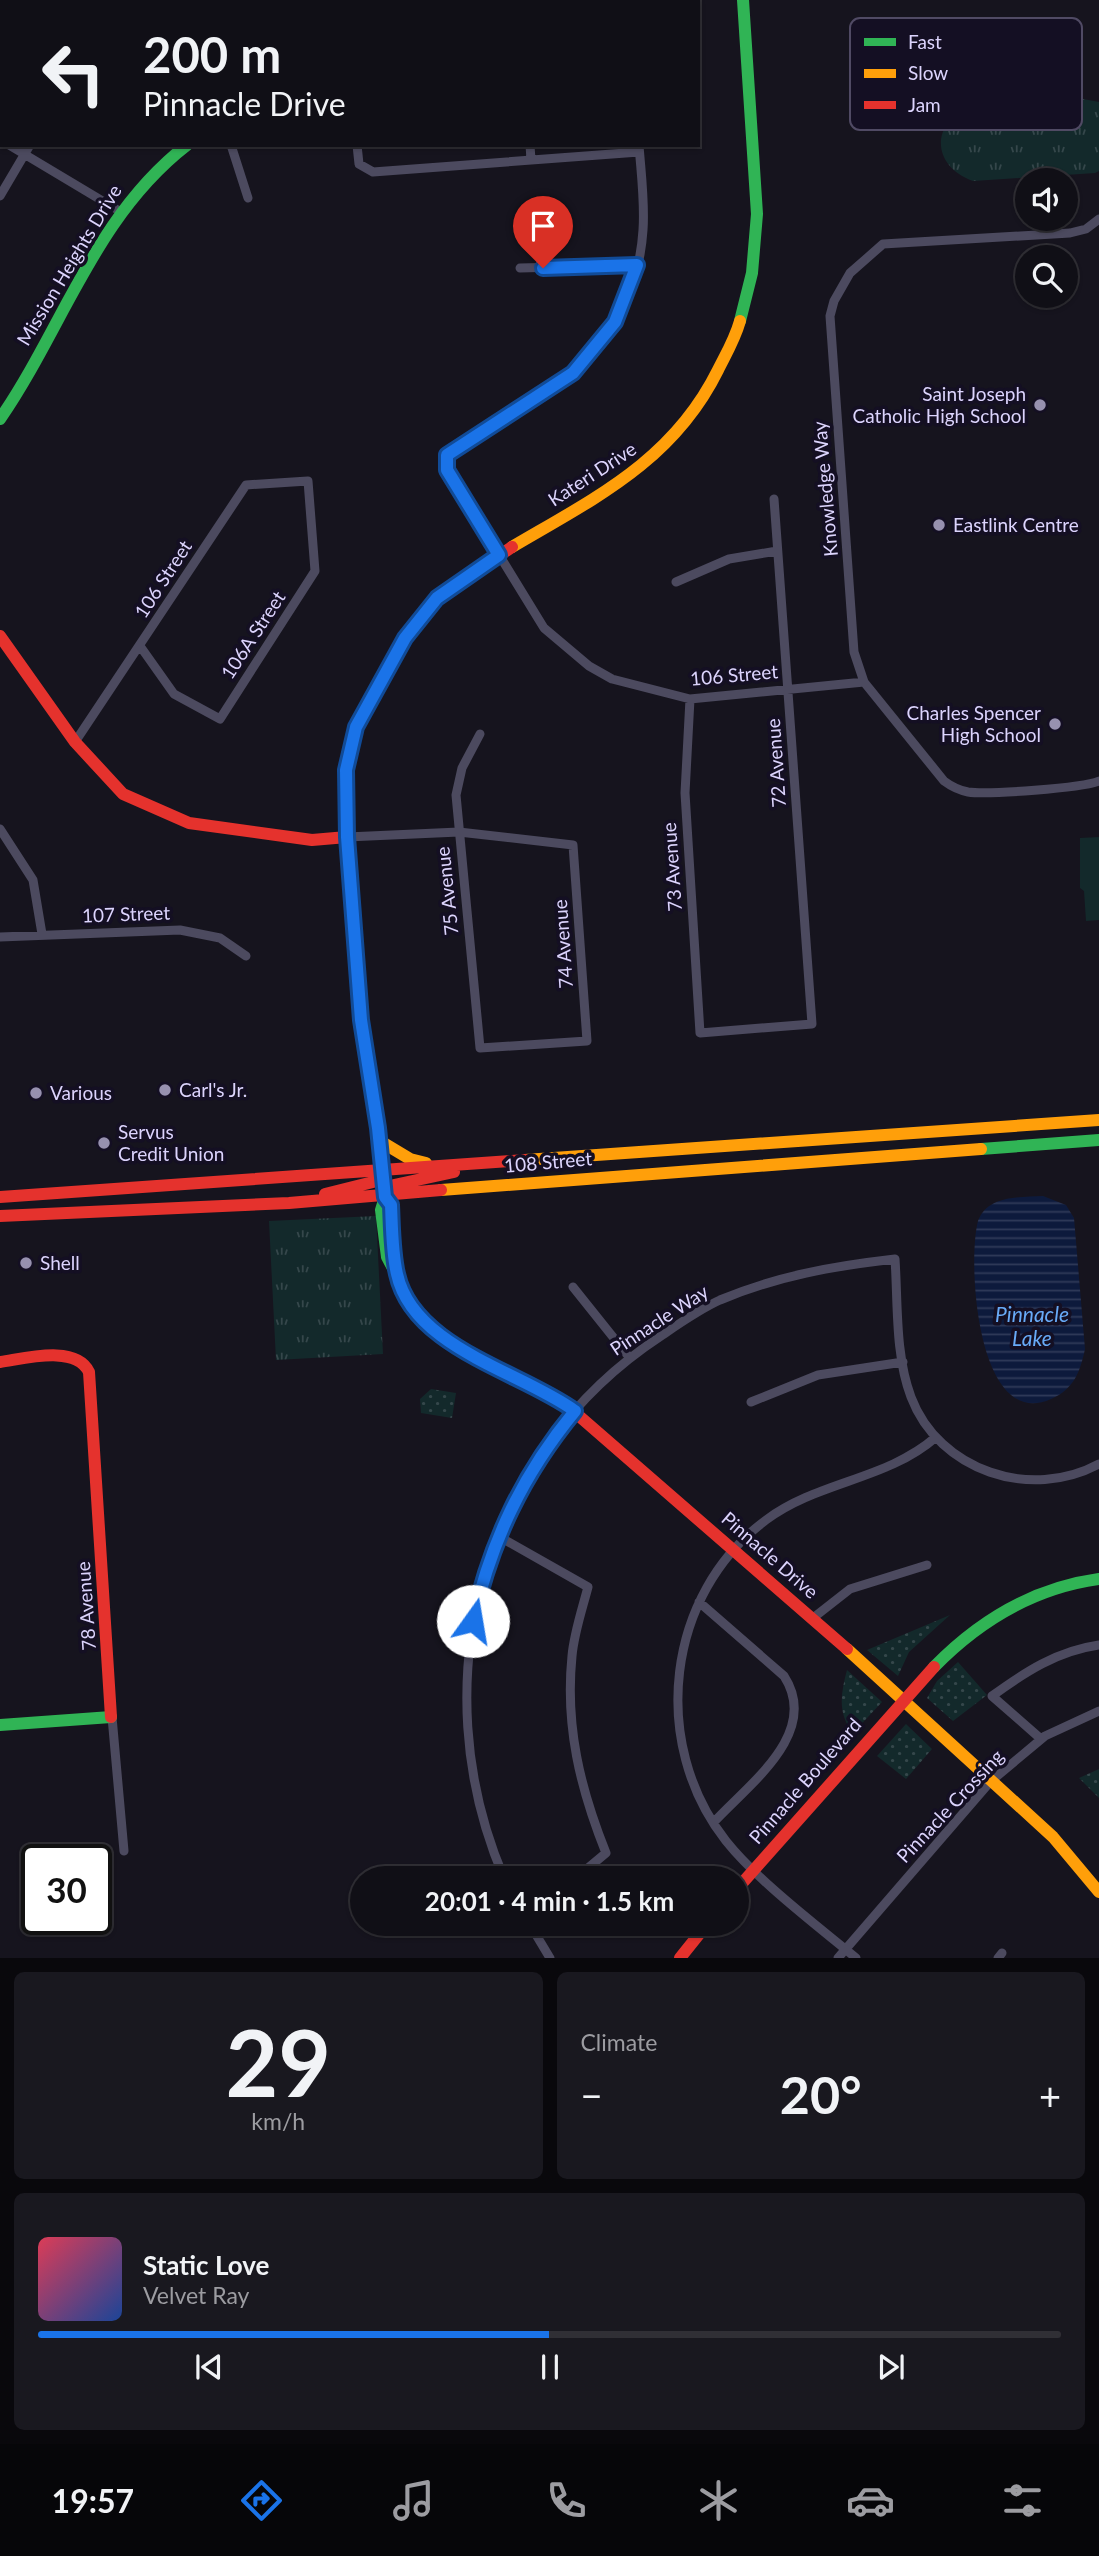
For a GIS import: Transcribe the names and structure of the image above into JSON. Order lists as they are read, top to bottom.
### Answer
{
  "streets": {
    "street": [
      "Mission Heights Drive",
      "Kateri Drive",
      "Knowledge Way",
      "106 Street",
      "106A Street",
      "72 Avenue",
      "73 Avenue",
      "75 Avenue",
      "107 Street",
      "74 Avenue",
      "108 Street",
      "Pinnacle Way",
      "Pinnacle Drive",
      "78 Avenue",
      "Pinnacle Boulevard",
      "Pinnacle Crossing"
    ]
  },
  "crossings": [
    ["Kateri Drive", "106 Street"],
    ["Kateri Drive", "Pinnacle Drive"],
    ["Knowledge Way", "106 Street"],
    ["106 Street", "106A Street"],
    ["106 Street", "72 Avenue"],
    ["106 Street", "73 Avenue"],
    ["72 Avenue", "73 Avenue"],
    ["75 Avenue", "74 Avenue"],
    ["108 Street", "Pinnacle Drive"],
    ["Pinnacle Way", "Pinnacle Drive"],
    ["Pinnacle Drive", "Pinnacle Boulevard"],
    ["Pinnacle Drive", "Pinnacle Crossing"]
  ],
  "water": ["Pinnacle Lake"],
  "places": [
    "Saint Joseph Catholic High School",
    "Eastlink Centre",
    "Charles Spencer High School",
    "Carl's Jr.",
    "Various",
    "Servus Credit Union",
    "Shell"
  ],
  "legend": ["Fast", "Slow", "Jam"],
  "page": {
    "turn": ["200 m", "Pinnacle Drive"],
    "limit": "30",
    "trip": "20:01 · 4 min · 1.5 km",
    "tile": [
      ["29", "km/h"],
      "Climate"
    ],
    "heat": ["−", "20°", "+"],
    "song": ["Static Love", "Velvet Ray"],
    "tabs": "19:57"
  }
}
